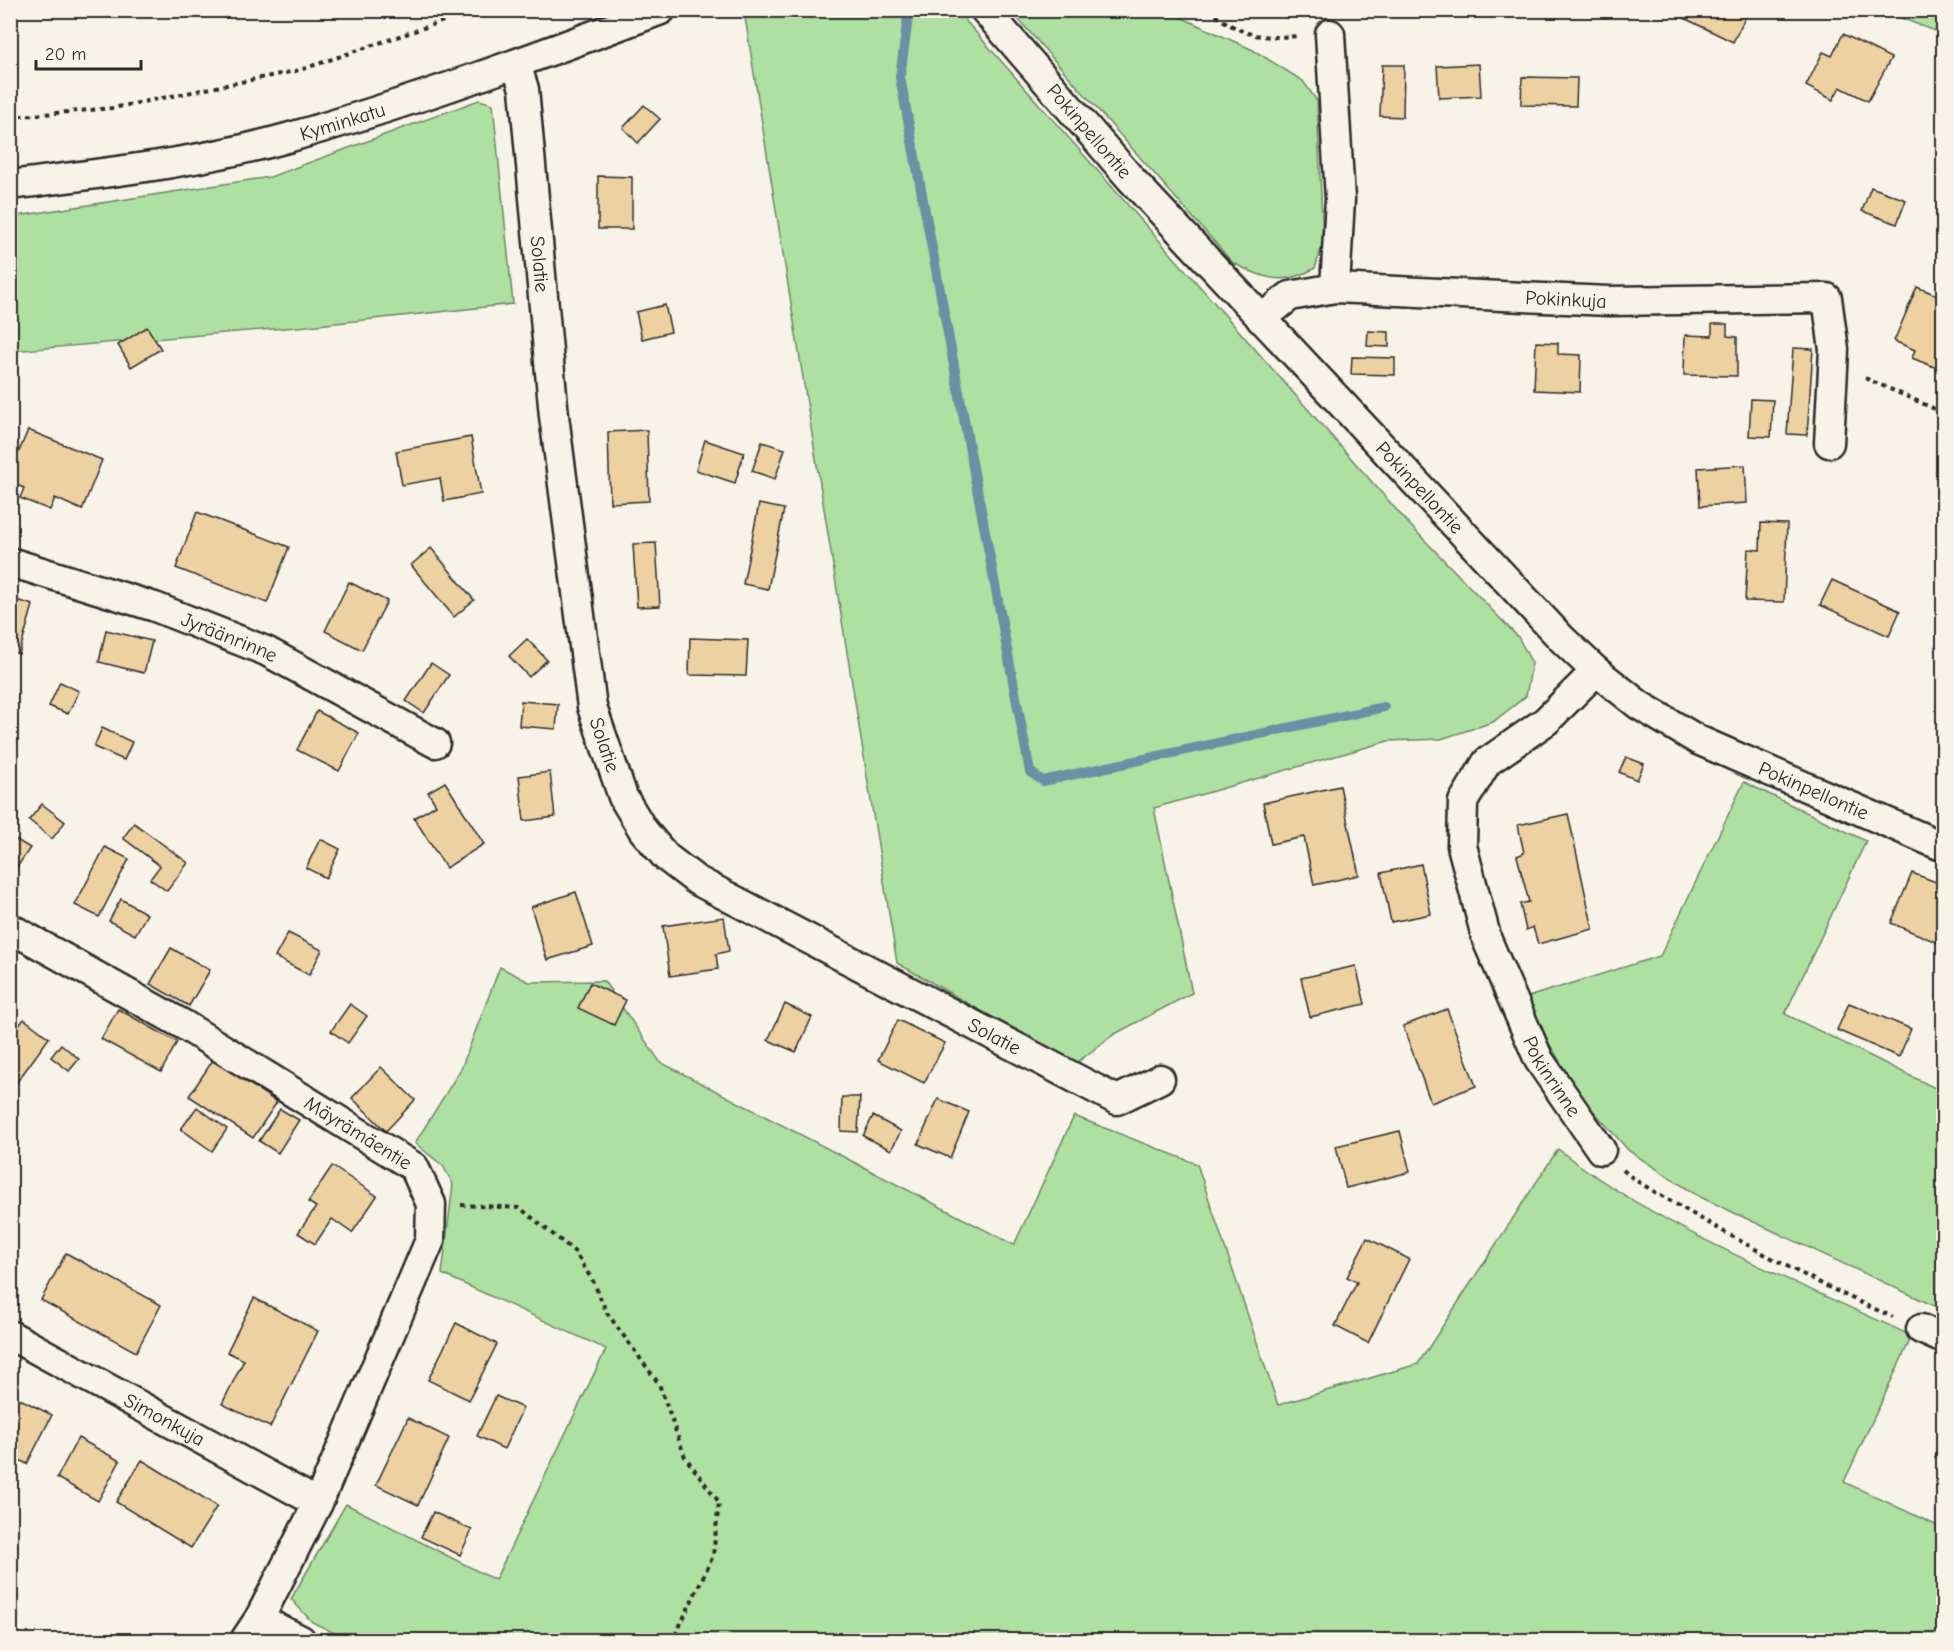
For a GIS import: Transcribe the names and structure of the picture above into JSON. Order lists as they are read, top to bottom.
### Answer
{
  "streets": {
    "street": [
      "Kyminkatu",
      "Pokinpellontie",
      "Solatie",
      "Pokinkuja",
      "Jyräänrinne",
      "Pokinrinne",
      "Mäyrämäentie",
      "Simonkuja"
    ]
  },
  "crossings": [
    ["Kyminkatu", "Solatie"],
    ["Pokinpellontie", "Pokinkuja"],
    ["Pokinpellontie", "Pokinrinne"],
    ["Mäyrämäentie", "Simonkuja"]
  ],
  "scale_bar": "20 m"
}
